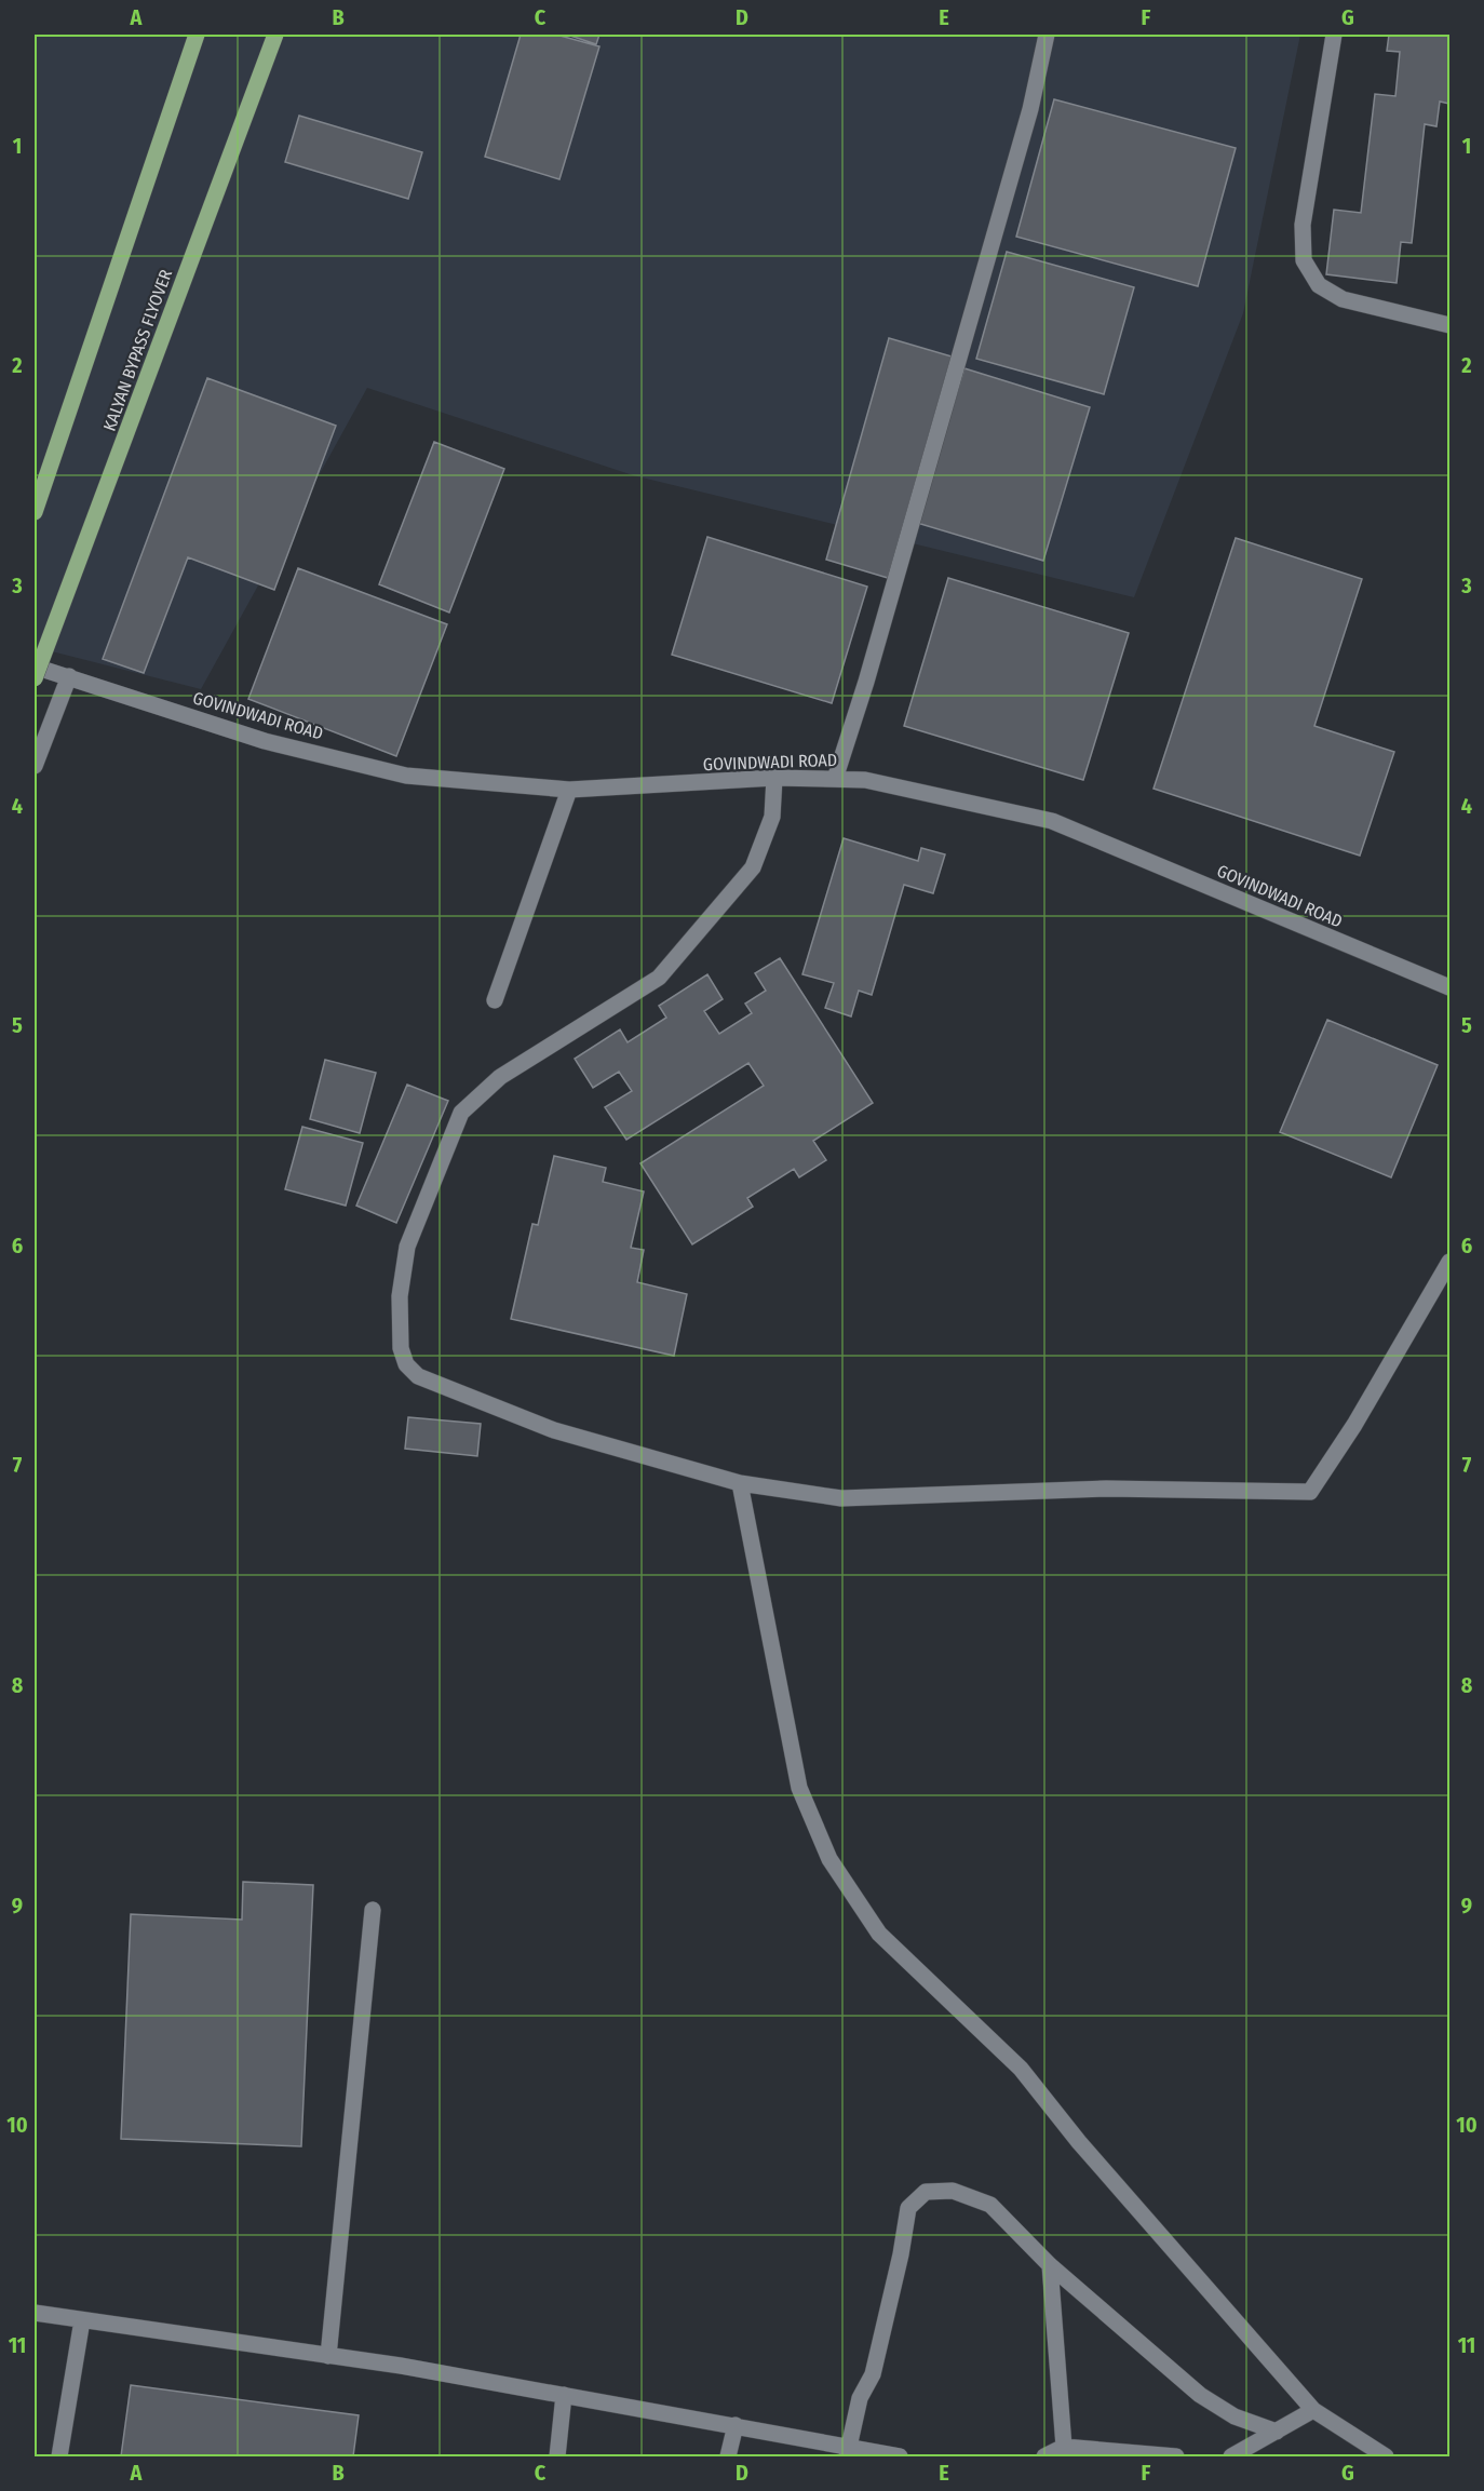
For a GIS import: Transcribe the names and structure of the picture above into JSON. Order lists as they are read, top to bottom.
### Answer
{
  "streets": {
    "main road": ["KALYAN BYPASS FLYOVER"],
    "street": ["GOVINDWADI ROAD"]
  },
  "grid": {
    "columns": [
      "A",
      "B",
      "C",
      "D",
      "E",
      "F",
      "G"
    ],
    "rows": [
      "1",
      "2",
      "3",
      "4",
      "5",
      "6",
      "7",
      "8",
      "9",
      "10",
      "11"
    ]
  }
}
